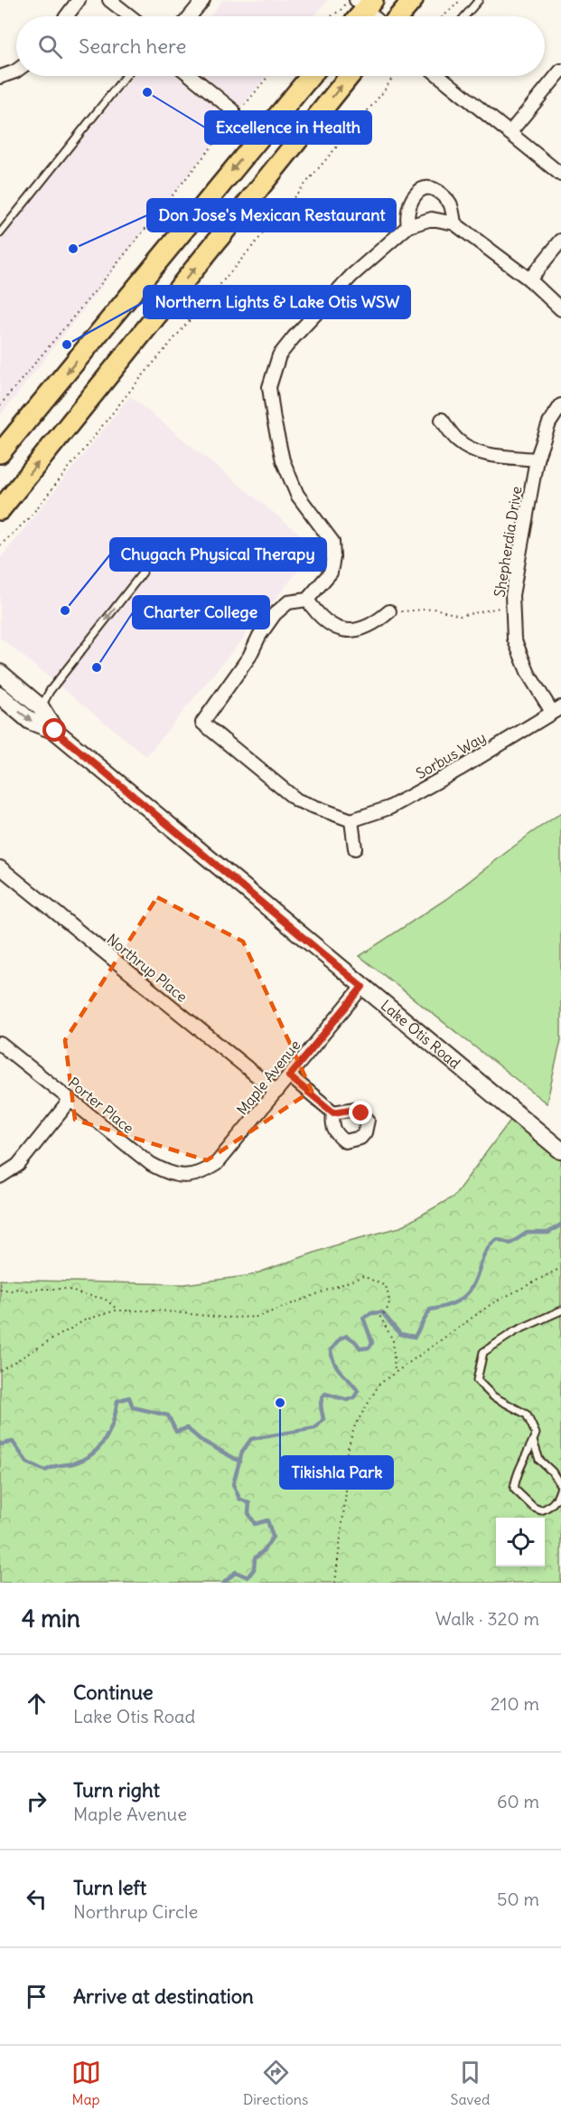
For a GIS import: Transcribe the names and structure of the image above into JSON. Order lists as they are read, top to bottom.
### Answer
{
  "streets": {
    "main road": ["Lake Otis Road"],
    "street": [
      "Shepherdia Drive",
      "Sorbus Way",
      "Northrup Place",
      "Maple Avenue",
      "Porter Place"
    ]
  },
  "crossings": [
    ["Shepherdia Drive", "Sorbus Way"],
    ["Northrup Place", "Maple Avenue"],
    ["Lake Otis Road", "Maple Avenue"],
    ["Maple Avenue", "Porter Place"]
  ],
  "places": [
    "Excellence in Health",
    "Don Jose's Mexican Restaurant",
    "Northern Lights & Lake Otis WSW",
    "Chugach Physical Therapy",
    "Charter College",
    "Tikishla Park"
  ],
  "page": {
    "search": "Search here",
    "heading": ["4 min", "Walk · 320 m"],
    "list": [
      ["Continue", "Lake Otis Road", "210 m"],
      ["Turn right", "Maple Avenue", "60 m"],
      ["Turn left", "Northrup Circle", "50 m"],
      "Arrive at destination"
    ],
    "nav": ["Map", "Directions", "Saved"]
  }
}
